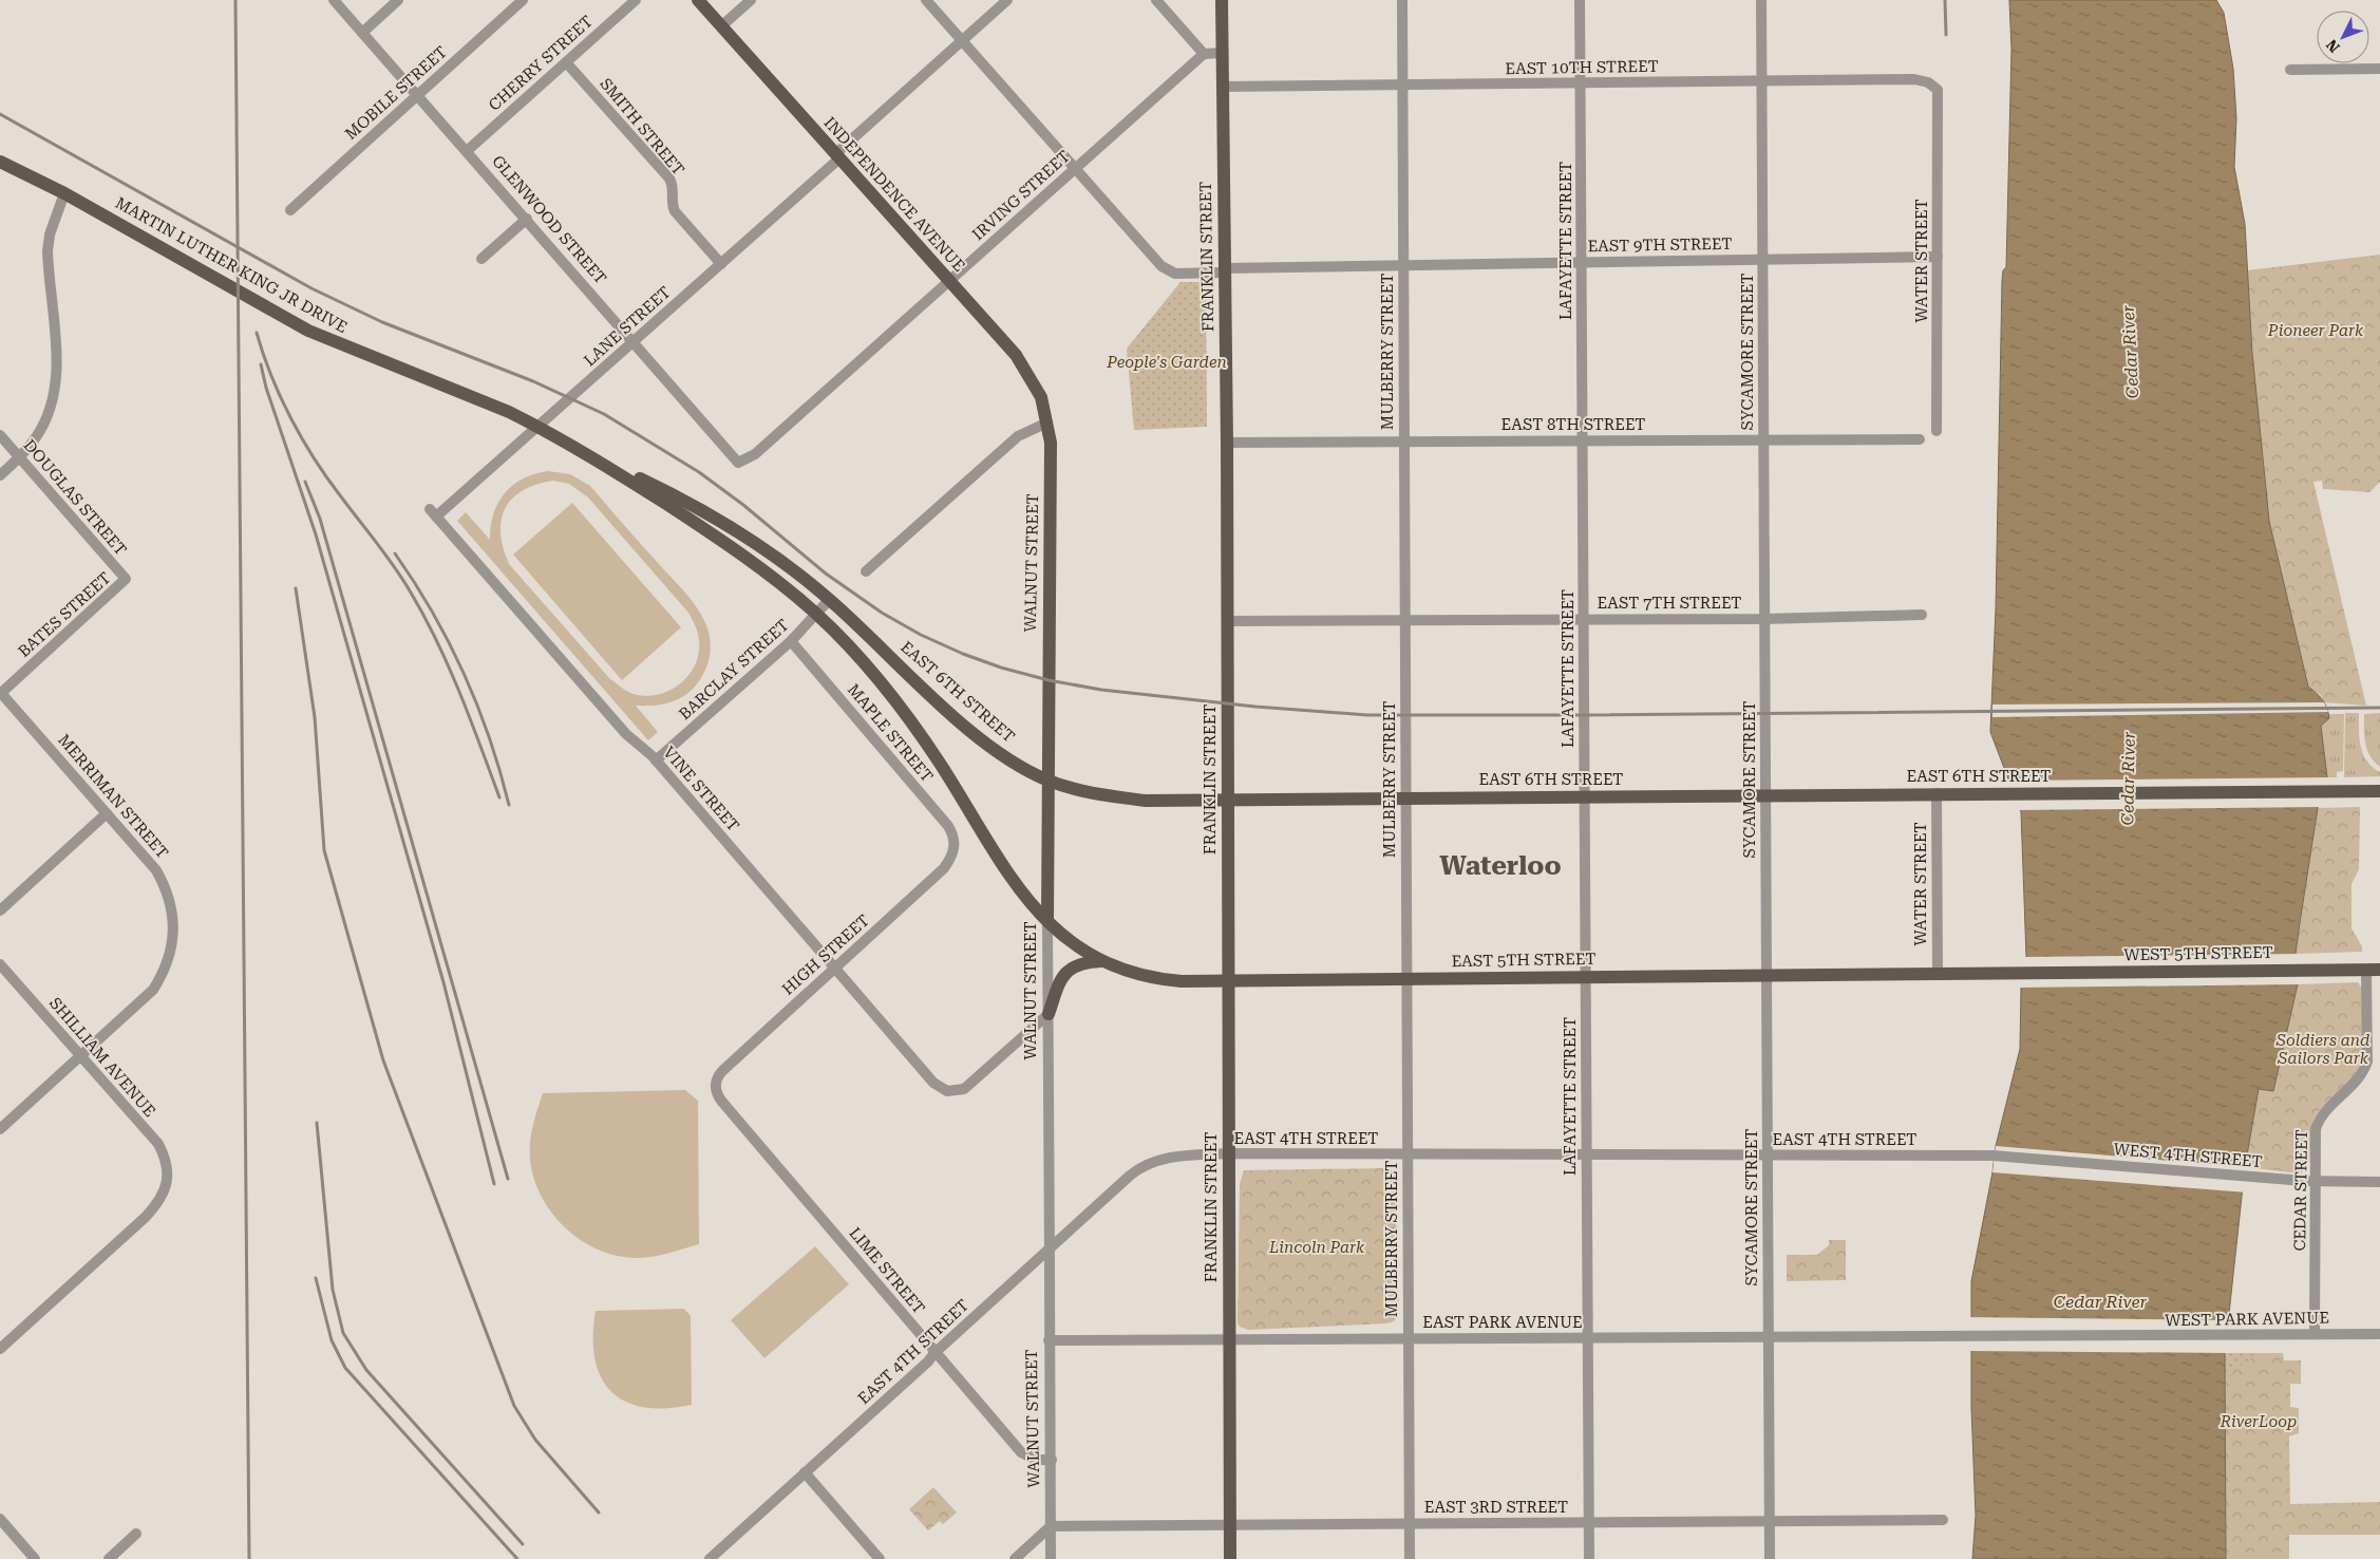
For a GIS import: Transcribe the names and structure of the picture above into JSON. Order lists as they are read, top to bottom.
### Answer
{
  "streets": {
    "main road": [
      "INDEPENDENCE AVENUE",
      "FRANKLIN STREET",
      "MARTIN LUTHER KING JR DRIVE",
      "WALNUT STREET",
      "EAST 6TH STREET",
      "WEST 5TH STREET",
      "EAST 5TH STREET"
    ],
    "street": [
      "CHERRY STREET",
      "EAST 10TH STREET",
      "MOBILE STREET",
      "SMITH STREET",
      "IRVING STREET",
      "GLENWOOD STREET",
      "LAFAYETTE STREET",
      "EAST 9TH STREET",
      "WATER STREET",
      "LANE STREET",
      "MULBERRY STREET",
      "SYCAMORE STREET",
      "EAST 8TH STREET",
      "DOUGLAS STREET",
      "EAST 7TH STREET",
      "BATES STREET",
      "BARCLAY STREET",
      "MAPLE STREET",
      "VINE STREET",
      "MERRIMAN STREET",
      "HIGH STREET",
      "SHILLIAM AVENUE",
      "EAST 4TH STREET",
      "WEST 4TH STREET",
      "CEDAR STREET",
      "LIME STREET",
      "WEST PARK AVENUE",
      "EAST PARK AVENUE",
      "EAST 3RD STREET"
    ]
  },
  "crossings": [
    ["CHERRY STREET", "SMITH STREET"],
    ["CHERRY STREET", "GLENWOOD STREET"],
    ["EAST 10TH STREET", "LAFAYETTE STREET"],
    ["EAST 10TH STREET", "FRANKLIN STREET"],
    ["EAST 10TH STREET", "WATER STREET"],
    ["EAST 10TH STREET", "MULBERRY STREET"],
    ["EAST 10TH STREET", "SYCAMORE STREET"],
    ["MOBILE STREET", "GLENWOOD STREET"],
    ["SMITH STREET", "LANE STREET"],
    ["INDEPENDENCE AVENUE", "IRVING STREET"],
    ["INDEPENDENCE AVENUE", "LANE STREET"],
    ["INDEPENDENCE AVENUE", "WALNUT STREET"],
    ["IRVING STREET", "GLENWOOD STREET"],
    ["IRVING STREET", "EAST 9TH STREET"],
    ["GLENWOOD STREET", "LANE STREET"],
    ["LAFAYETTE STREET", "EAST 9TH STREET"],
    ["LAFAYETTE STREET", "EAST 8TH STREET"],
    ["LAFAYETTE STREET", "EAST 7TH STREET"],
    ["LAFAYETTE STREET", "EAST 6TH STREET"],
    ["LAFAYETTE STREET", "EAST 5TH STREET"],
    ["LAFAYETTE STREET", "EAST 4TH STREET"],
    ["LAFAYETTE STREET", "EAST PARK AVENUE"],
    ["LAFAYETTE STREET", "EAST 3RD STREET"],
    ["EAST 9TH STREET", "FRANKLIN STREET"],
    ["EAST 9TH STREET", "WATER STREET"],
    ["EAST 9TH STREET", "LANE STREET"],
    ["EAST 9TH STREET", "MULBERRY STREET"],
    ["EAST 9TH STREET", "SYCAMORE STREET"],
    ["FRANKLIN STREET", "EAST 8TH STREET"],
    ["FRANKLIN STREET", "EAST 7TH STREET"],
    ["FRANKLIN STREET", "EAST 6TH STREET"],
    ["FRANKLIN STREET", "EAST 5TH STREET"],
    ["FRANKLIN STREET", "EAST 4TH STREET"],
    ["FRANKLIN STREET", "EAST PARK AVENUE"],
    ["FRANKLIN STREET", "EAST 3RD STREET"],
    ["WATER STREET", "EAST 6TH STREET"],
    ["WATER STREET", "EAST 5TH STREET"],
    ["MARTIN LUTHER KING JR DRIVE", "WALNUT STREET"],
    ["MARTIN LUTHER KING JR DRIVE", "BARCLAY STREET"],
    ["MARTIN LUTHER KING JR DRIVE", "EAST 6TH STREET"],
    ["MARTIN LUTHER KING JR DRIVE", "EAST 5TH STREET"],
    ["LANE STREET", "VINE STREET"],
    ["MULBERRY STREET", "EAST 8TH STREET"],
    ["MULBERRY STREET", "EAST 7TH STREET"],
    ["MULBERRY STREET", "EAST 6TH STREET"],
    ["MULBERRY STREET", "EAST 5TH STREET"],
    ["MULBERRY STREET", "EAST 4TH STREET"],
    ["MULBERRY STREET", "EAST PARK AVENUE"],
    ["MULBERRY STREET", "EAST 3RD STREET"],
    ["SYCAMORE STREET", "EAST 8TH STREET"],
    ["SYCAMORE STREET", "EAST 7TH STREET"],
    ["SYCAMORE STREET", "EAST 6TH STREET"],
    ["SYCAMORE STREET", "EAST 5TH STREET"],
    ["SYCAMORE STREET", "EAST 4TH STREET"],
    ["SYCAMORE STREET", "EAST PARK AVENUE"],
    ["SYCAMORE STREET", "EAST 3RD STREET"],
    ["DOUGLAS STREET", "BATES STREET"],
    ["WALNUT STREET", "EAST 6TH STREET"],
    ["WALNUT STREET", "VINE STREET"],
    ["WALNUT STREET", "EAST 5TH STREET"],
    ["WALNUT STREET", "EAST 4TH STREET"],
    ["WALNUT STREET", "LIME STREET"],
    ["WALNUT STREET", "EAST PARK AVENUE"],
    ["WALNUT STREET", "EAST 3RD STREET"],
    ["BATES STREET", "MERRIMAN STREET"],
    ["BARCLAY STREET", "EAST 6TH STREET"],
    ["BARCLAY STREET", "MAPLE STREET"],
    ["BARCLAY STREET", "VINE STREET"],
    ["MAPLE STREET", "HIGH STREET"],
    ["VINE STREET", "HIGH STREET"],
    ["MERRIMAN STREET", "SHILLIAM AVENUE"],
    ["WEST 5TH STREET", "EAST 5TH STREET"],
    ["WEST 5TH STREET", "CEDAR STREET"],
    ["HIGH STREET", "LIME STREET"],
    ["EAST 4TH STREET", "WEST 4TH STREET"],
    ["EAST 4TH STREET", "LIME STREET"],
    ["WEST 4TH STREET", "CEDAR STREET"],
    ["CEDAR STREET", "WEST PARK AVENUE"],
    ["WEST PARK AVENUE", "EAST PARK AVENUE"]
  ],
  "districts": ["Waterloo"],
  "water": ["Cedar River"],
  "parks": [
    "Pioneer Park",
    "People's Garden",
    "Soldiers and Sailors Park",
    "Lincoln Park",
    "RiverLoop"
  ],
  "north": "bottom left"
}
